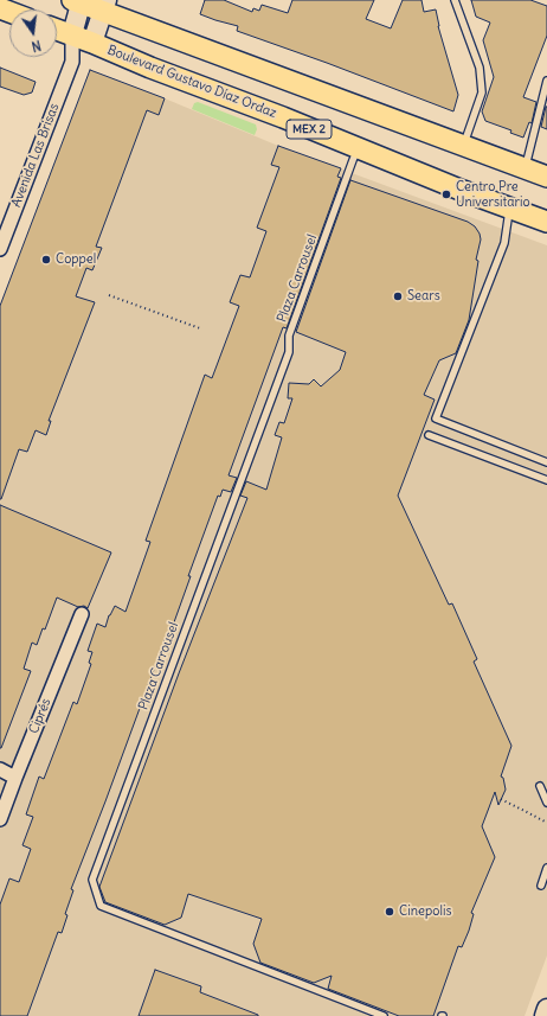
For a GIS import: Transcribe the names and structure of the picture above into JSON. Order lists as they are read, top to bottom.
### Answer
{
  "streets": {
    "main road": ["Boulevard Gustavo Díaz Ordaz", "MEX 2"],
    "street": ["Avenida Las Brisas", "Ciprés"],
    "lane": ["Plaza Carrousel"]
  },
  "crossings": [
    ["Boulevard Gustavo Díaz Ordaz", "Avenida Las Brisas"],
    ["Boulevard Gustavo Díaz Ordaz", "Plaza Carrousel"]
  ],
  "places": [
    "Centro Pre Universitario",
    "Coppel",
    "Sears",
    "Cinepolis"
  ],
  "north": "bottom"
}
